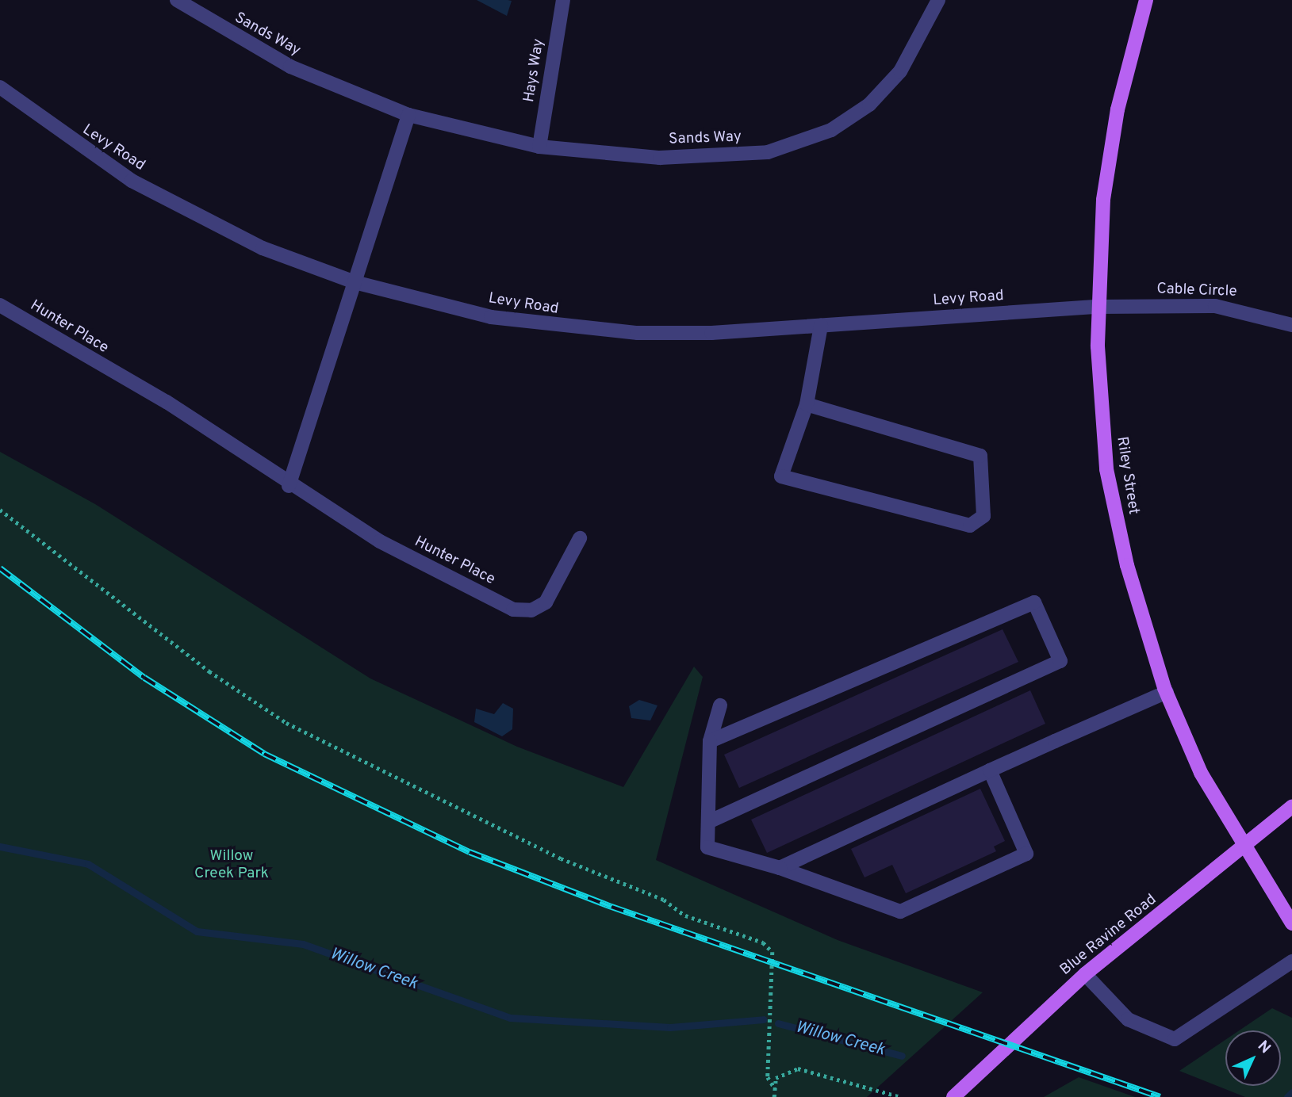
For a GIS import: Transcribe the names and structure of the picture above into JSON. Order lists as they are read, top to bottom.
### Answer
{
  "streets": {
    "main road": ["Riley Street", "Blue Ravine Road"],
    "street": [
      "Sands Way",
      "Hays Way",
      "Levy Road",
      "Cable Circle",
      "Hunter Place"
    ]
  },
  "crossings": [
    ["Sands Way", "Hays Way"],
    ["Levy Road", "Cable Circle"],
    ["Levy Road", "Riley Street"],
    ["Cable Circle", "Riley Street"],
    ["Riley Street", "Blue Ravine Road"]
  ],
  "water": ["Willow Creek"],
  "parks": ["Willow Creek Park"],
  "north": "top right"
}
